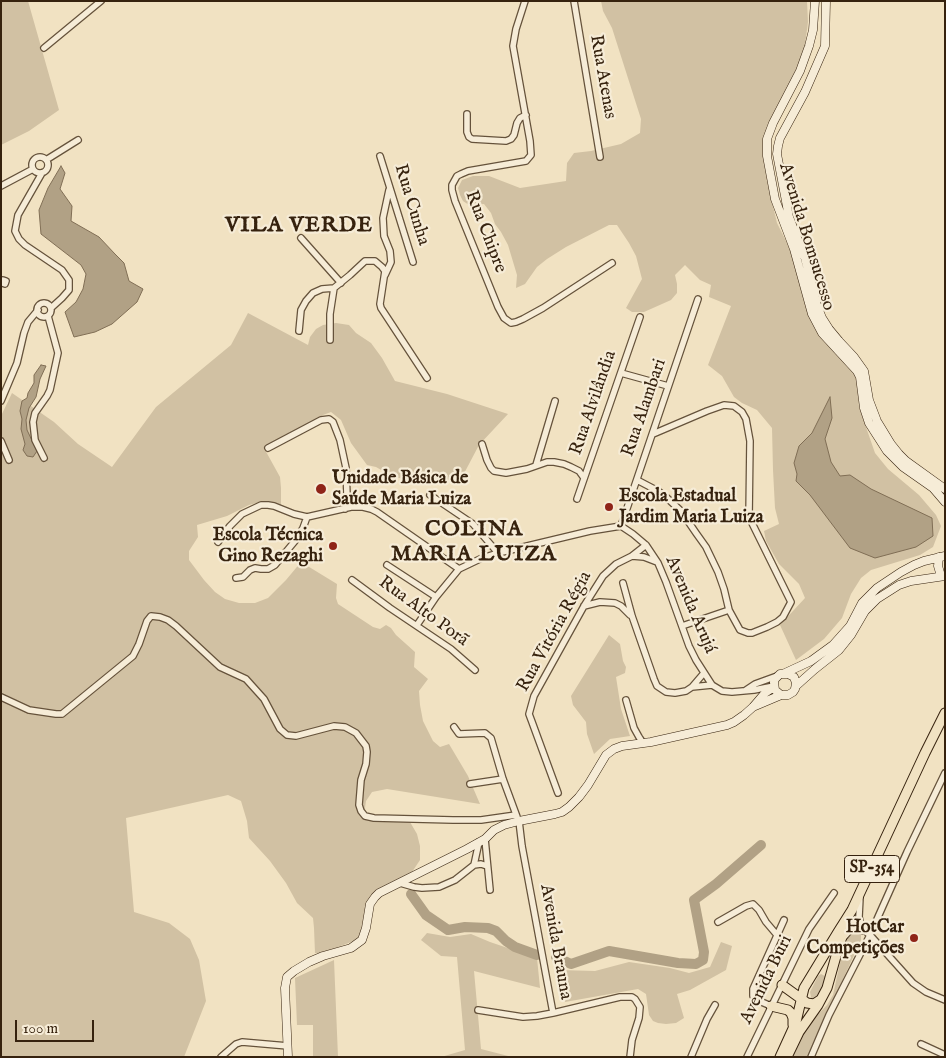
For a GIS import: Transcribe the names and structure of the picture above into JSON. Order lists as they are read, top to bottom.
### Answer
{
  "streets": {
    "main road": ["SP-354"],
    "street": [
      "Rua Atenas",
      "Rua Cunha",
      "Rua Chipre",
      "Avenida Bomsucesso",
      "Rua Alvilândia",
      "Rua Alambari",
      "Avenida Arujá",
      "Rua Alto Porã",
      "Rua Vitória Régia",
      "Avenida Brauna",
      "Avenida Buri"
    ]
  },
  "crossings": [
    ["Rua Alambari", "Avenida Arujá"],
    ["Avenida Arujá", "Rua Vitória Régia"]
  ],
  "districts": ["VILA VERDE", "COLINA MARIA LUIZA"],
  "places": [
    "Unidade Básica de Saúde Maria Luiza",
    "Escola Estadual Jardim Maria Luiza",
    "Escola Técnica Gino Rezaghi",
    "HotCar Competições"
  ],
  "scale_bar": "100 m"
}
